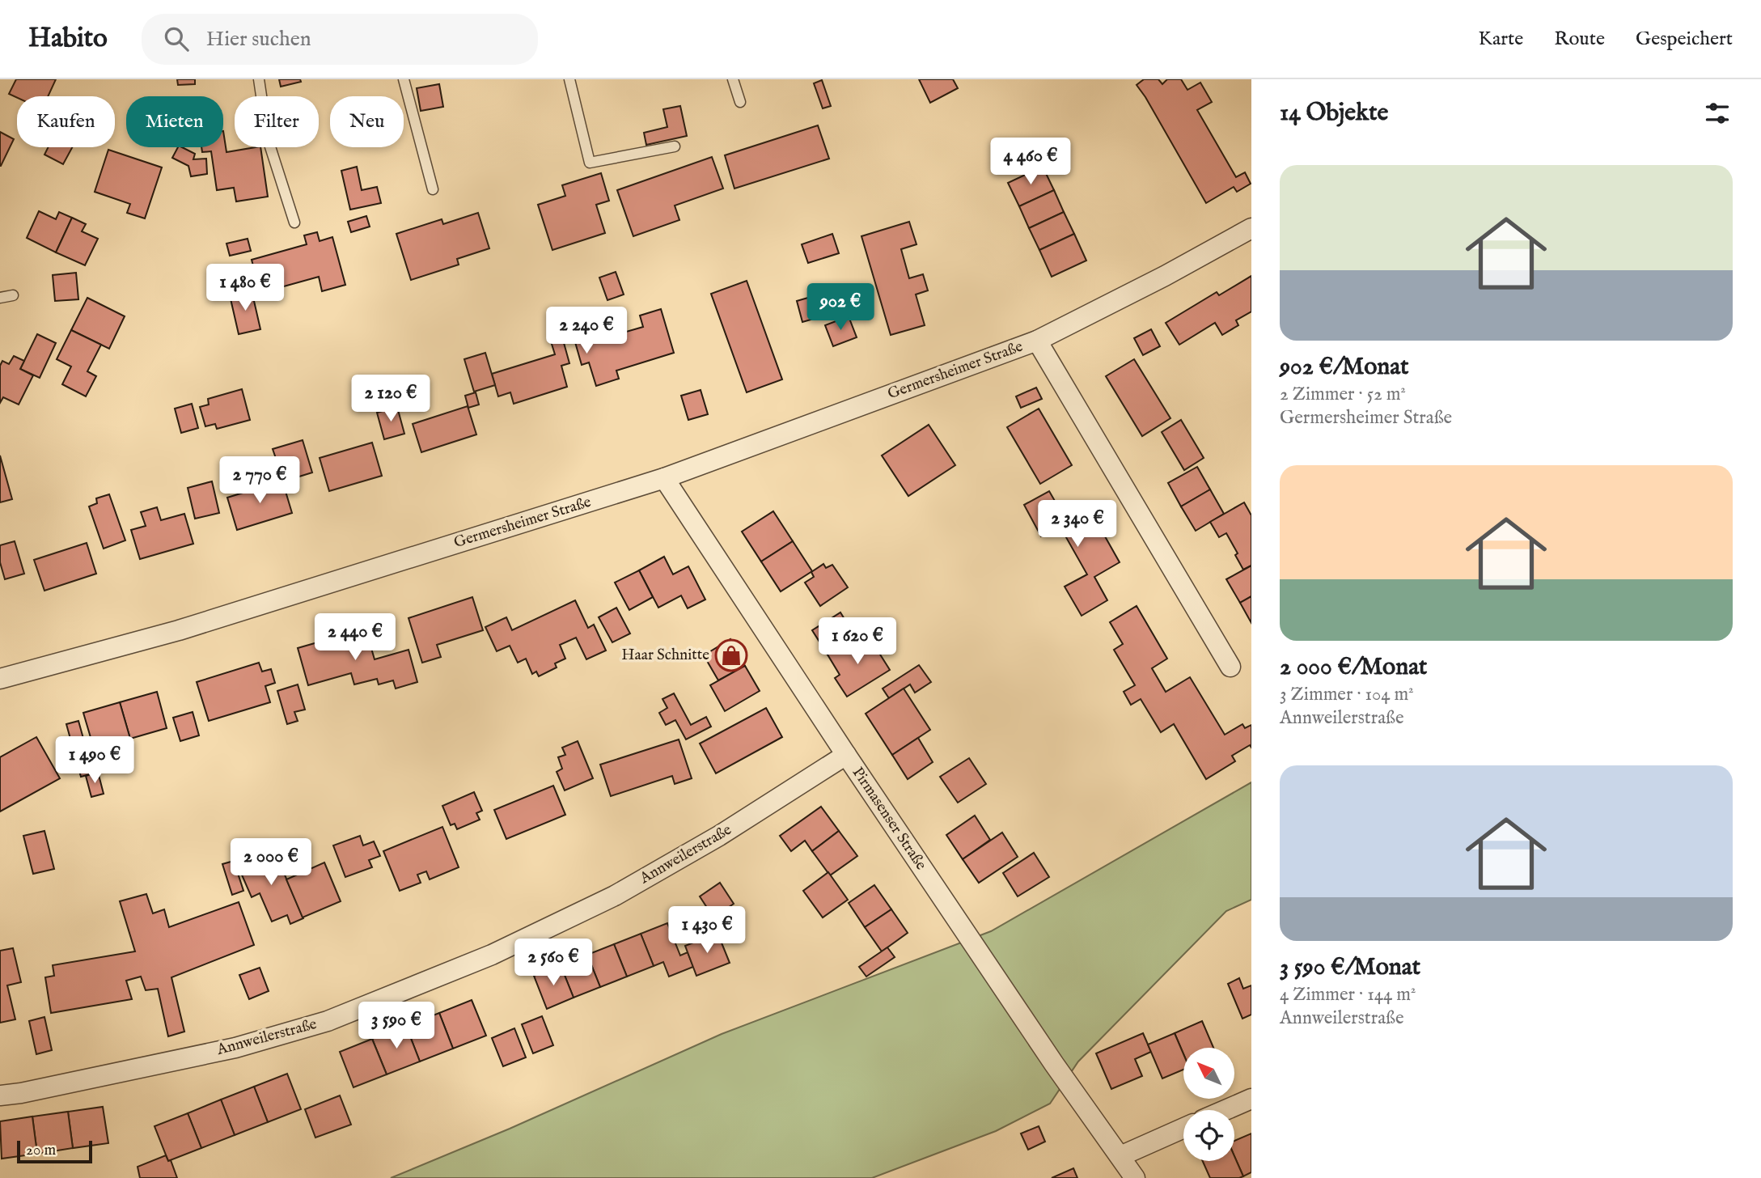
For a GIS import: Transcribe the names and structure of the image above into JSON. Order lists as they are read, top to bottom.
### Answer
{
  "streets": {
    "street": ["Germersheimer Straße", "Pirmasenser Straße", "Annweilerstraße"]
  },
  "crossings": [
    ["Germersheimer Straße", "Pirmasenser Straße"],
    ["Pirmasenser Straße", "Annweilerstraße"]
  ],
  "places": {
    "shop": ["Haar Schnitte"]
  },
  "scale_bar": "20 m",
  "north": "top left",
  "page": {
    "header": "Habito",
    "search": "Hier suchen",
    "nav": ["Karte", "Route", "Gespeichert"],
    "heading": "14 Objekte",
    "chip": [
      "Kaufen",
      "Mieten",
      "Filter",
      "Neu"
    ],
    "price": [
      "4 460 €",
      "1 480 €",
      "902 €",
      "2 240 €",
      "2 120 €",
      "2 770 €",
      "2 340 €",
      "2 440 €",
      "1 620 €",
      "1 490 €",
      "2 000 €",
      "1 430 €",
      "2 560 €",
      "3 590 €"
    ],
    "list": [
      {
        "name": "902 €/Monat",
        "note": "2 Zimmer · 52 m² · Germersheimer Straße"
      },
      {
        "name": "2 000 €/Monat",
        "note": "3 Zimmer · 104 m² · Annweilerstraße"
      },
      {
        "name": "3 590 €/Monat",
        "note": "4 Zimmer · 144 m² · Annweilerstraße"
      }
    ],
    "scale": "20 m"
  }
}
